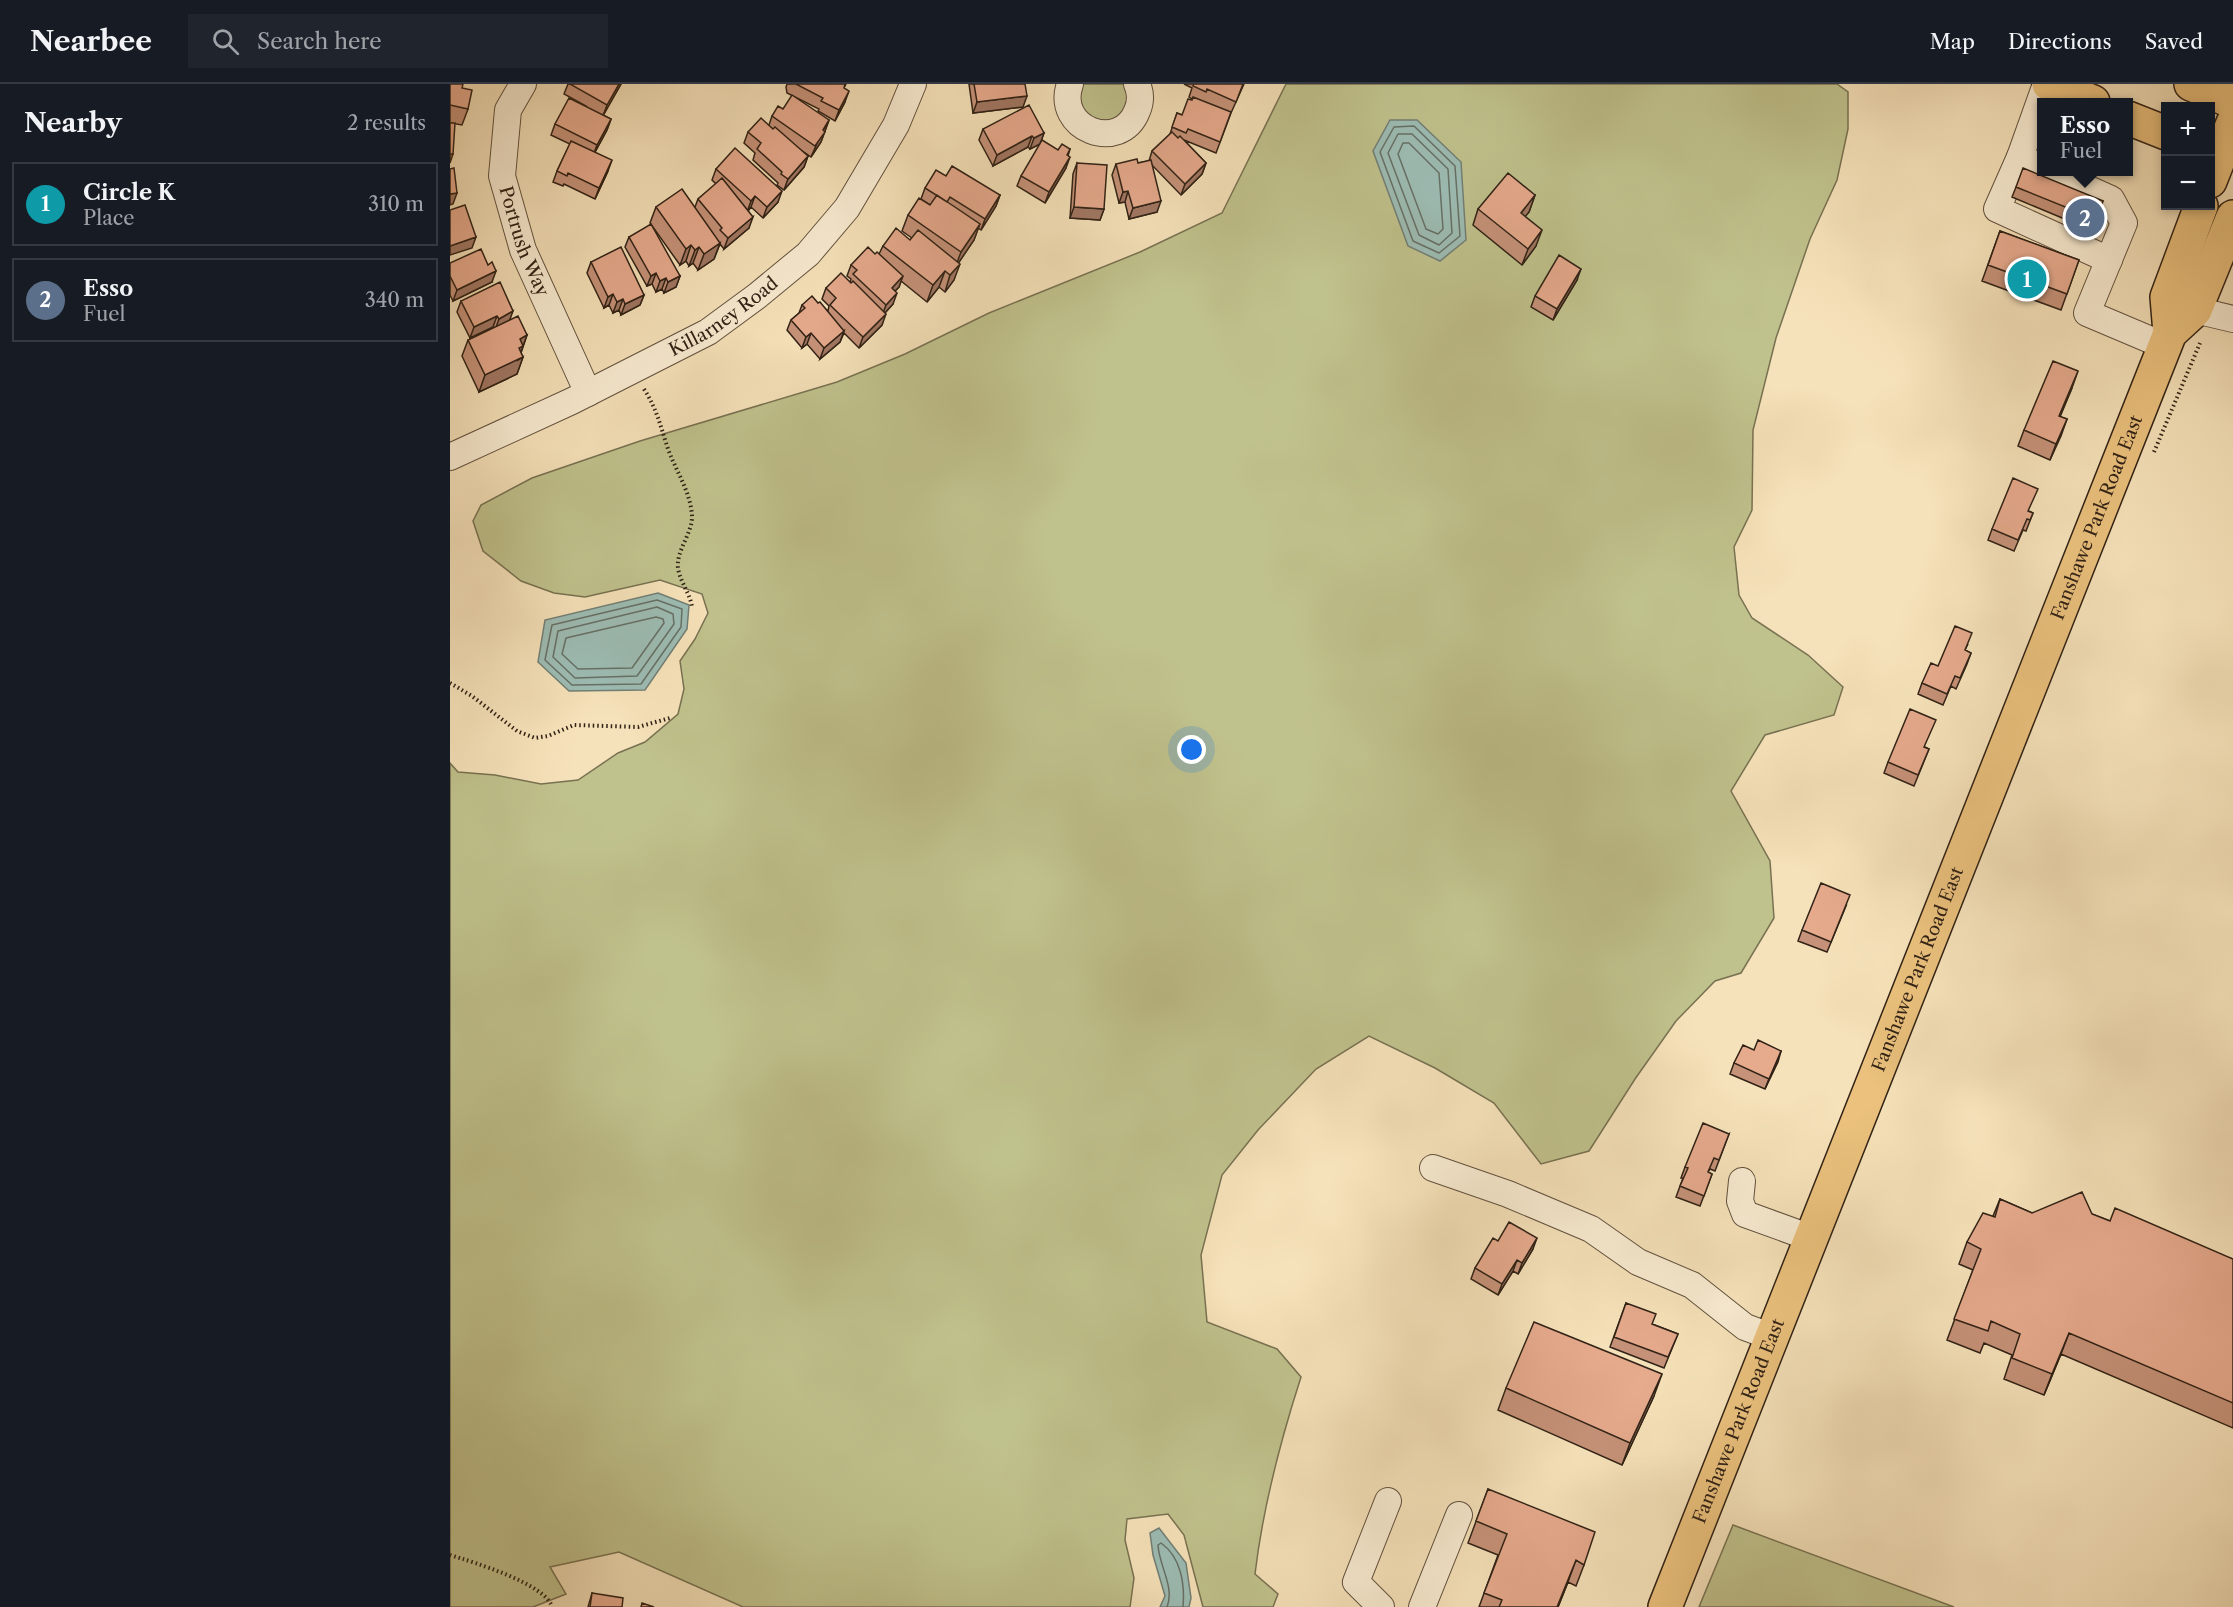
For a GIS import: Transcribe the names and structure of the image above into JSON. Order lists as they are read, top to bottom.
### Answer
{
  "streets": {
    "main road": ["Fanshawe Park Road East"],
    "street": ["Portrush Way", "Killarney Road"]
  },
  "crossings": [
    ["Portrush Way", "Killarney Road"]
  ],
  "page": {
    "header": "Nearbee",
    "search": "Search here",
    "nav": ["Map", "Directions", "Saved"],
    "heading": ["Nearby", "2 results"],
    "popup": ["Esso", "Fuel"],
    "map_buttons": ["+", "−"],
    "list": [
      {
        "mark": "1",
        "name": "Circle K",
        "note": "Place",
        "value": "310 m"
      },
      {
        "mark": "2",
        "name": "Esso",
        "note": "Fuel",
        "value": "340 m"
      }
    ],
    "pins": ["2", "1"]
  }
}
